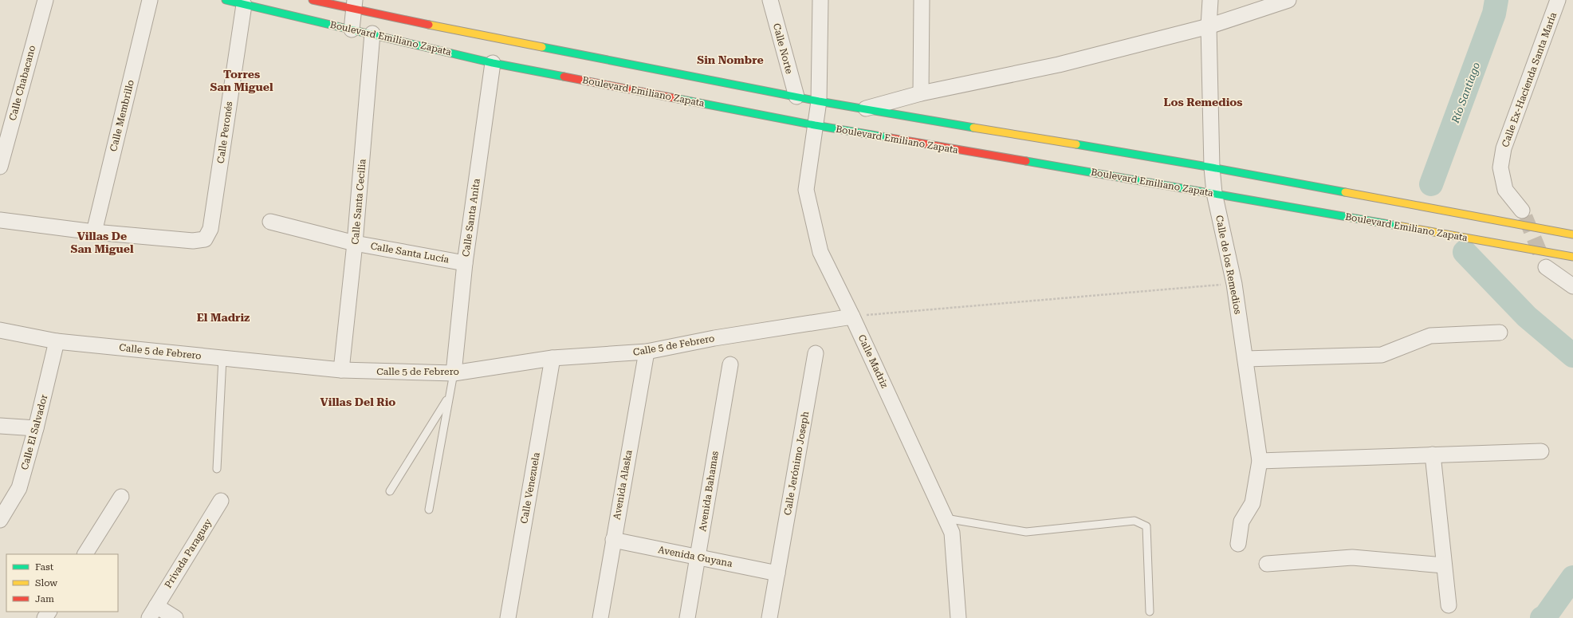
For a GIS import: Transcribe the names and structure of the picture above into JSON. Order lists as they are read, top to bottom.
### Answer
{
  "streets": {
    "street": [
      "Boulevard Emiliano Zapata",
      "Calle Norte",
      "Calle Ex-Hacienda Santa María",
      "Calle Chabacano",
      "Calle Membrillo",
      "Calle Peronés",
      "Calle Santa Cecilia",
      "Calle Santa Anita",
      "Calle Santa Lucía",
      "Calle de los Remedios",
      "Calle 5 de Febrero",
      "Calle Madriz",
      "Calle El Salvador",
      "Calle Jerónimo Joseph",
      "Avenida Alaska",
      "Calle Venezuela",
      "Avenida Bahamas",
      "Privada Paraguay",
      "Avenida Guyana"
    ]
  },
  "crossings": [
    ["Boulevard Emiliano Zapata", "Calle Norte"],
    ["Boulevard Emiliano Zapata", "Calle Peronés"],
    ["Boulevard Emiliano Zapata", "Calle Santa Cecilia"],
    ["Boulevard Emiliano Zapata", "Calle Santa Anita"],
    ["Boulevard Emiliano Zapata", "Calle de los Remedios"],
    ["Boulevard Emiliano Zapata", "Calle Madriz"],
    ["Calle Membrillo", "Calle Peronés"],
    ["Calle Santa Cecilia", "Calle Santa Lucía"],
    ["Calle Santa Cecilia", "Calle 5 de Febrero"],
    ["Calle Santa Anita", "Calle Santa Lucía"],
    ["Calle Santa Anita", "Calle 5 de Febrero"],
    ["Calle 5 de Febrero", "Calle Madriz"],
    ["Calle 5 de Febrero", "Calle El Salvador"],
    ["Calle 5 de Febrero", "Avenida Alaska"],
    ["Calle 5 de Febrero", "Calle Venezuela"],
    ["Calle Jerónimo Joseph", "Avenida Guyana"],
    ["Avenida Alaska", "Avenida Guyana"],
    ["Avenida Bahamas", "Avenida Guyana"]
  ],
  "districts": [
    "Sin Nombre",
    "Torres San Miguel",
    "Los Remedios",
    "Villas De San Miguel",
    "El Madriz",
    "Villas Del Rio"
  ],
  "water": ["Río Santiago"],
  "legend": ["Fast", "Slow", "Jam"]
}
